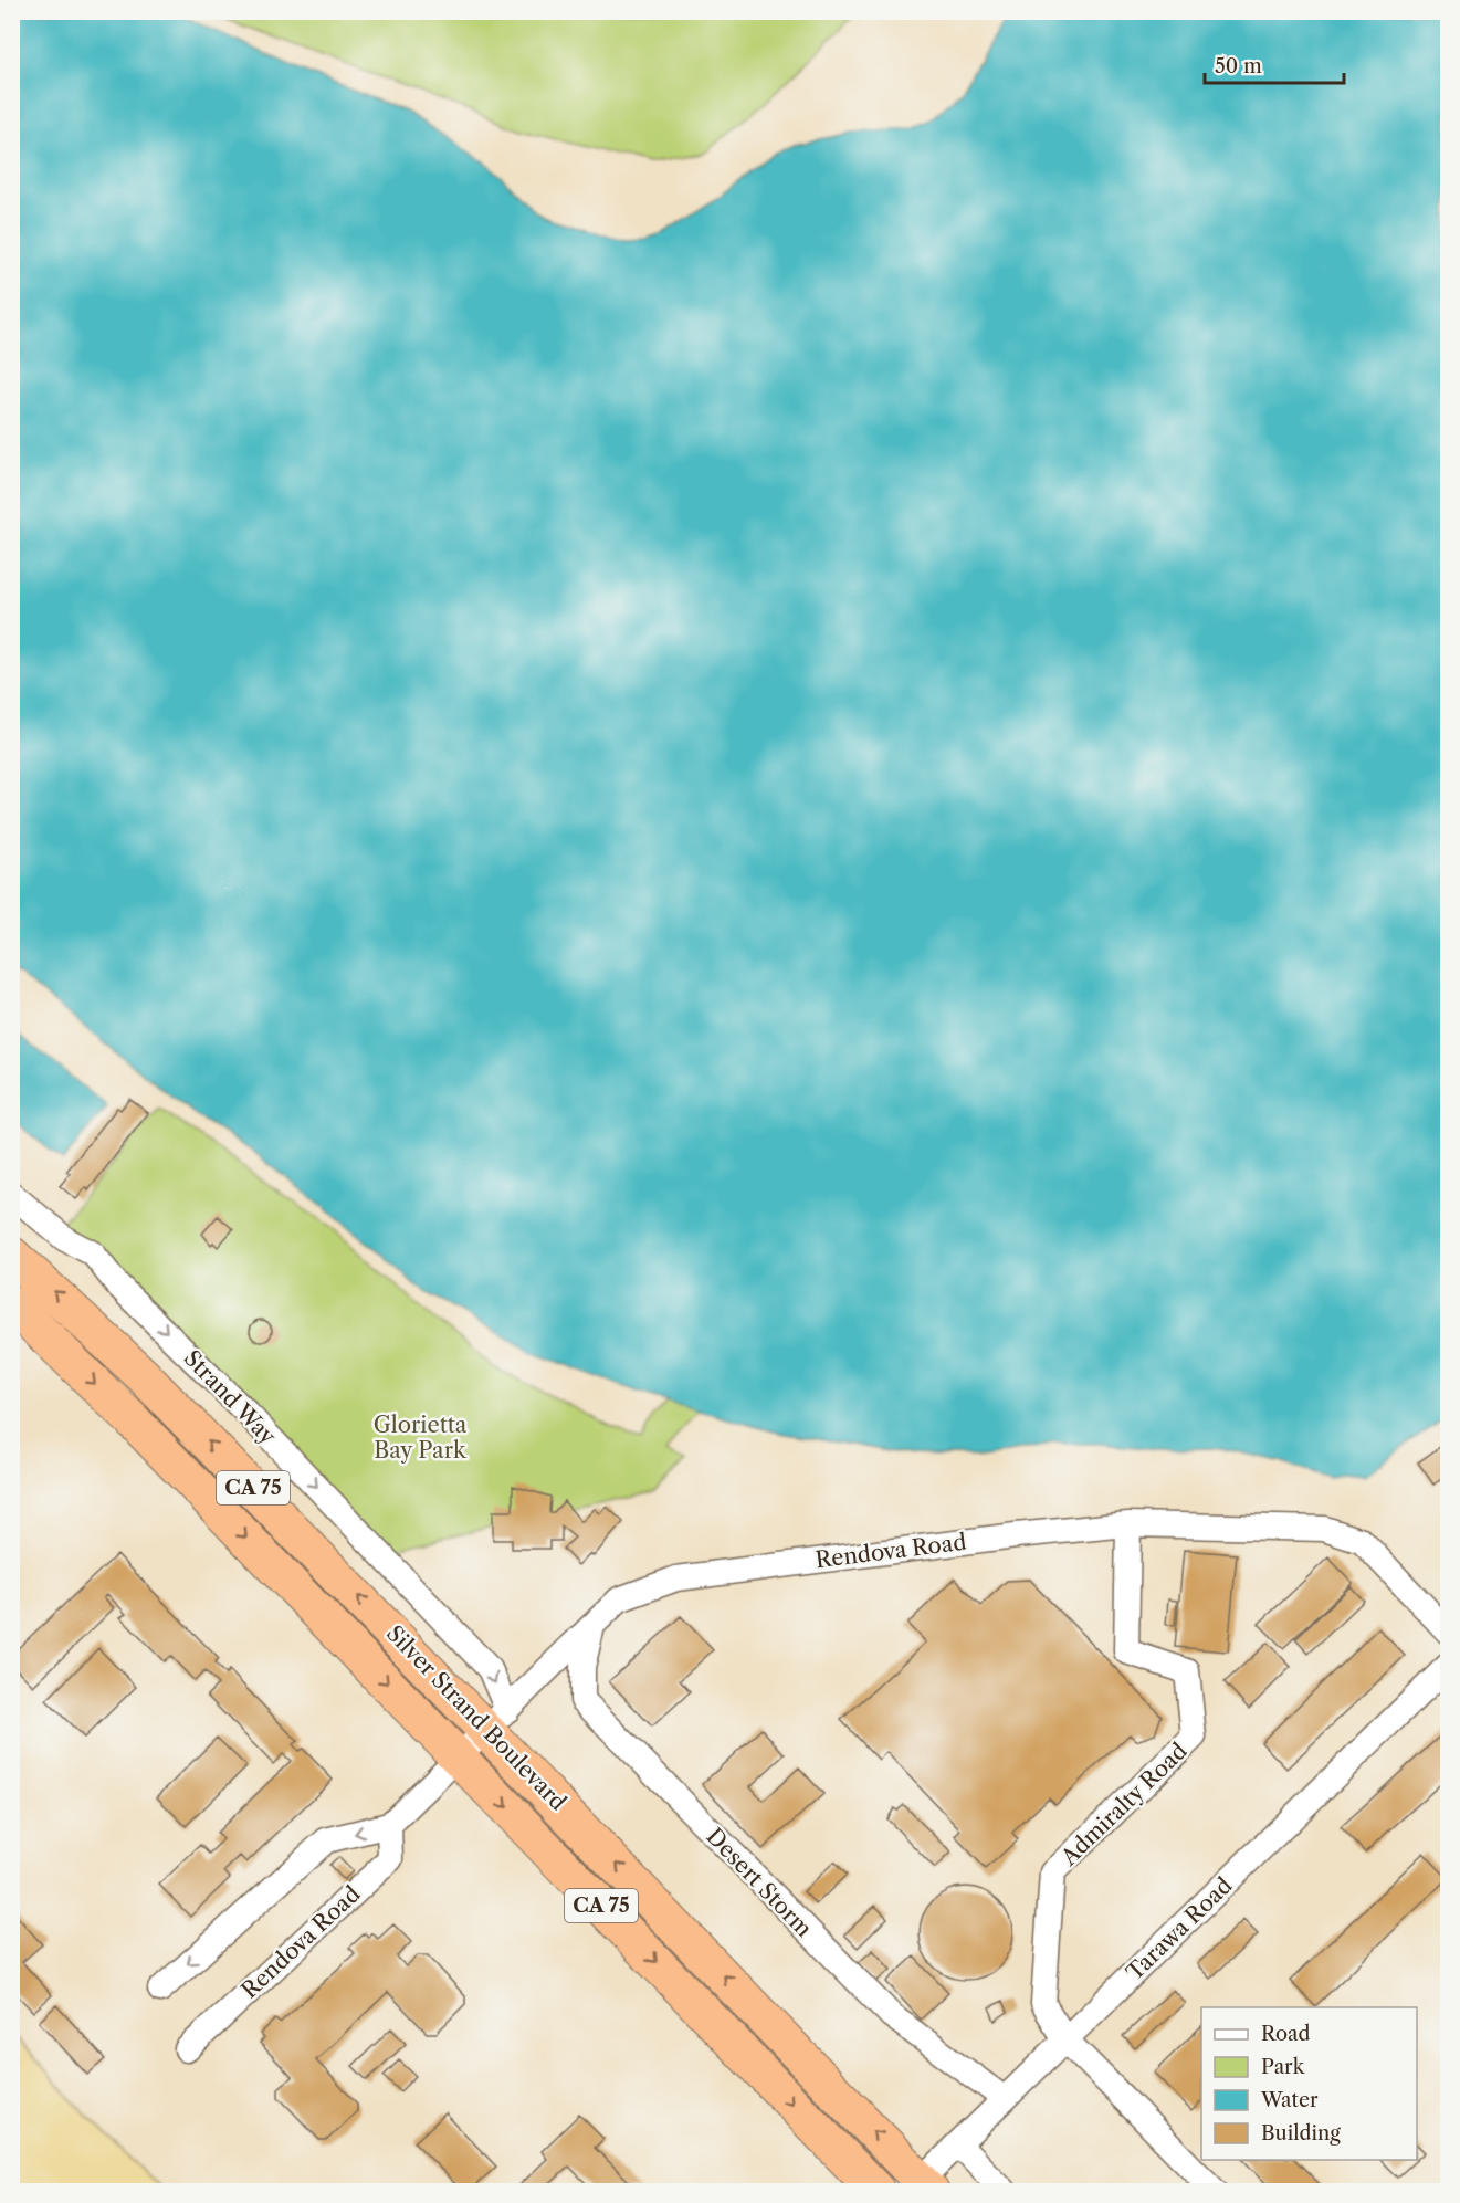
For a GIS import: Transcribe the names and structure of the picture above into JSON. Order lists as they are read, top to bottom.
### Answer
{
  "streets": {
    "highway": ["CA 75", "Silver Strand Boulevard"],
    "street": [
      "Strand Way",
      "Rendova Road",
      "Admiralty Road",
      "Desert Storm",
      "Tarawa Road"
    ]
  },
  "crossings": [
    ["Strand Way", "Rendova Road"],
    ["Strand Way", "Silver Strand Boulevard"],
    ["Rendova Road", "Silver Strand Boulevard"],
    ["Rendova Road", "Admiralty Road"],
    ["Rendova Road", "Desert Storm"],
    ["Silver Strand Boulevard", "Tarawa Road"],
    ["Admiralty Road", "Tarawa Road"],
    ["Desert Storm", "Tarawa Road"]
  ],
  "one_way": ["Strand Way"],
  "parks": ["Glorietta Bay Park"],
  "legend": [
    "Road",
    "Park",
    "Water",
    "Building"
  ],
  "scale_bar": "50 m"
}
